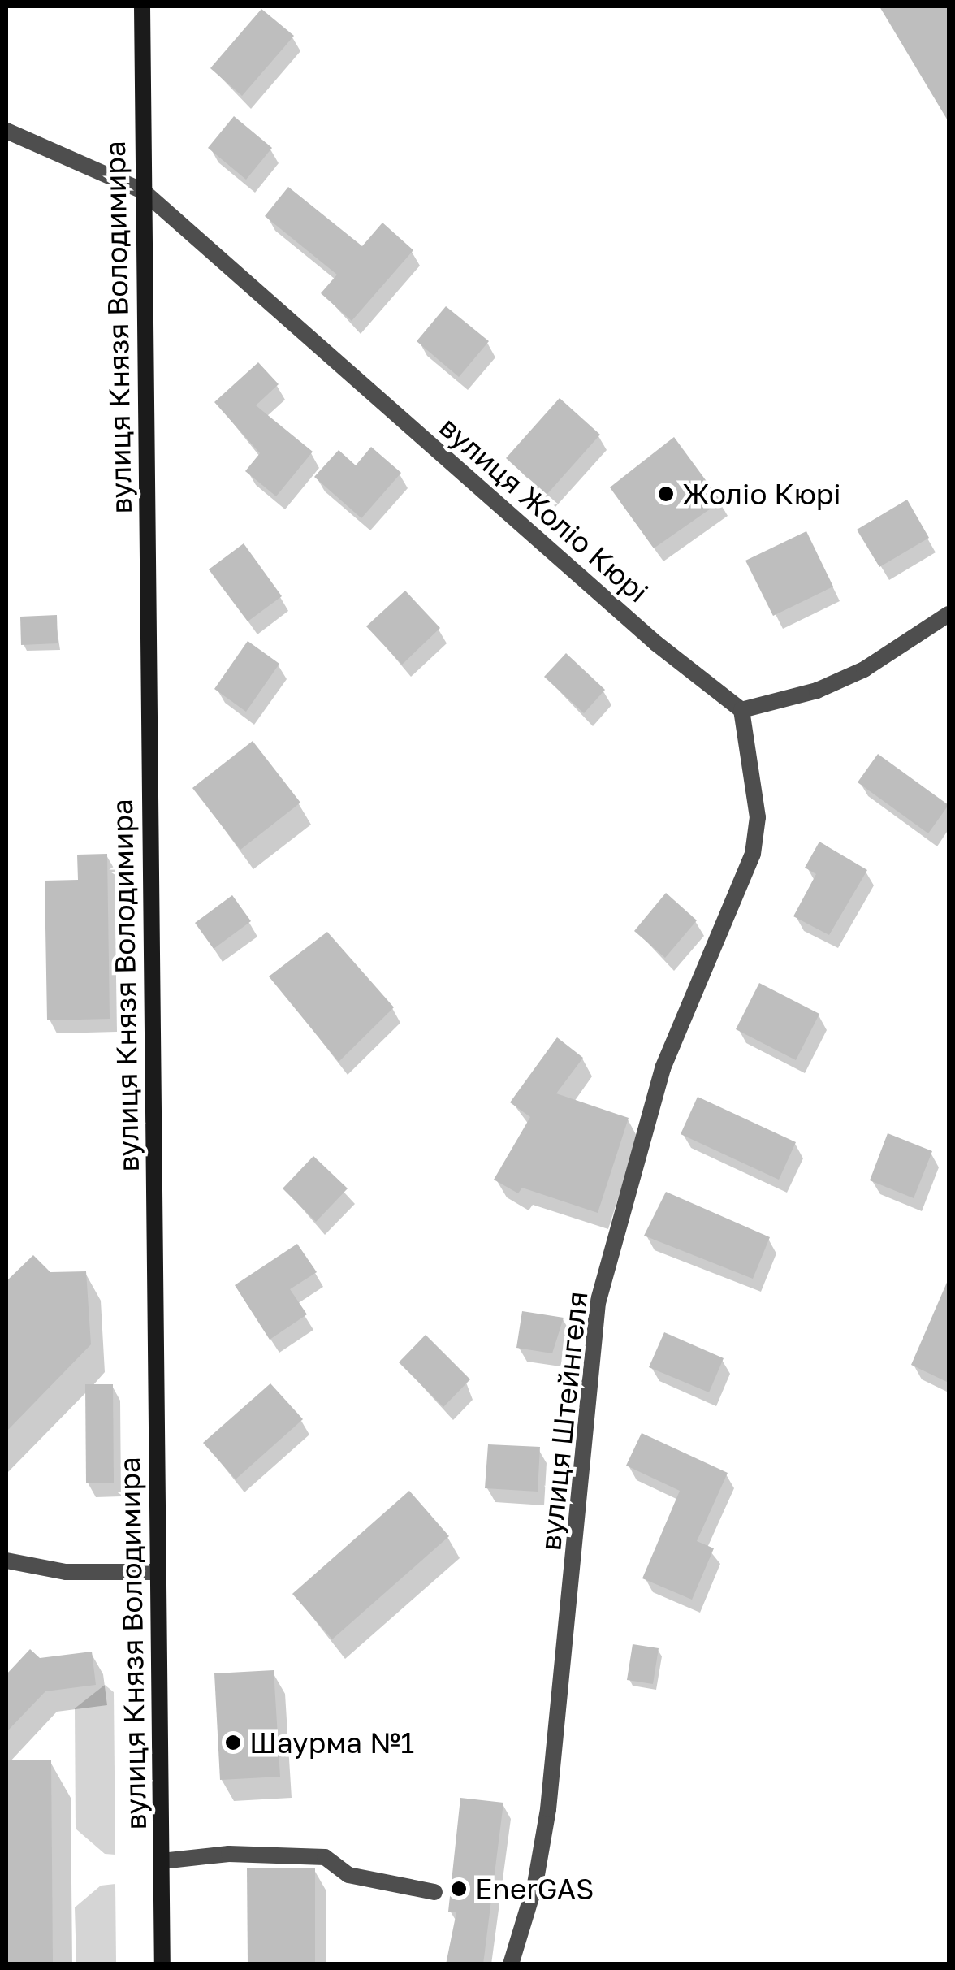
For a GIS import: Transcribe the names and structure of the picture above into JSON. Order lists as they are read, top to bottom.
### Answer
{
  "streets": {
    "main road": ["вулиця Князя Володимира"],
    "street": ["вулиця Жоліо Кюрі", "вулиця Штейнгеля"]
  },
  "crossings": [
    ["вулиця Князя Володимира", "вулиця Жоліо Кюрі"],
    ["вулиця Жоліо Кюрі", "вулиця Штейнгеля"]
  ],
  "places": ["Жоліо Кюрі", "Шаурма №1", "EnerGAS"]
}
